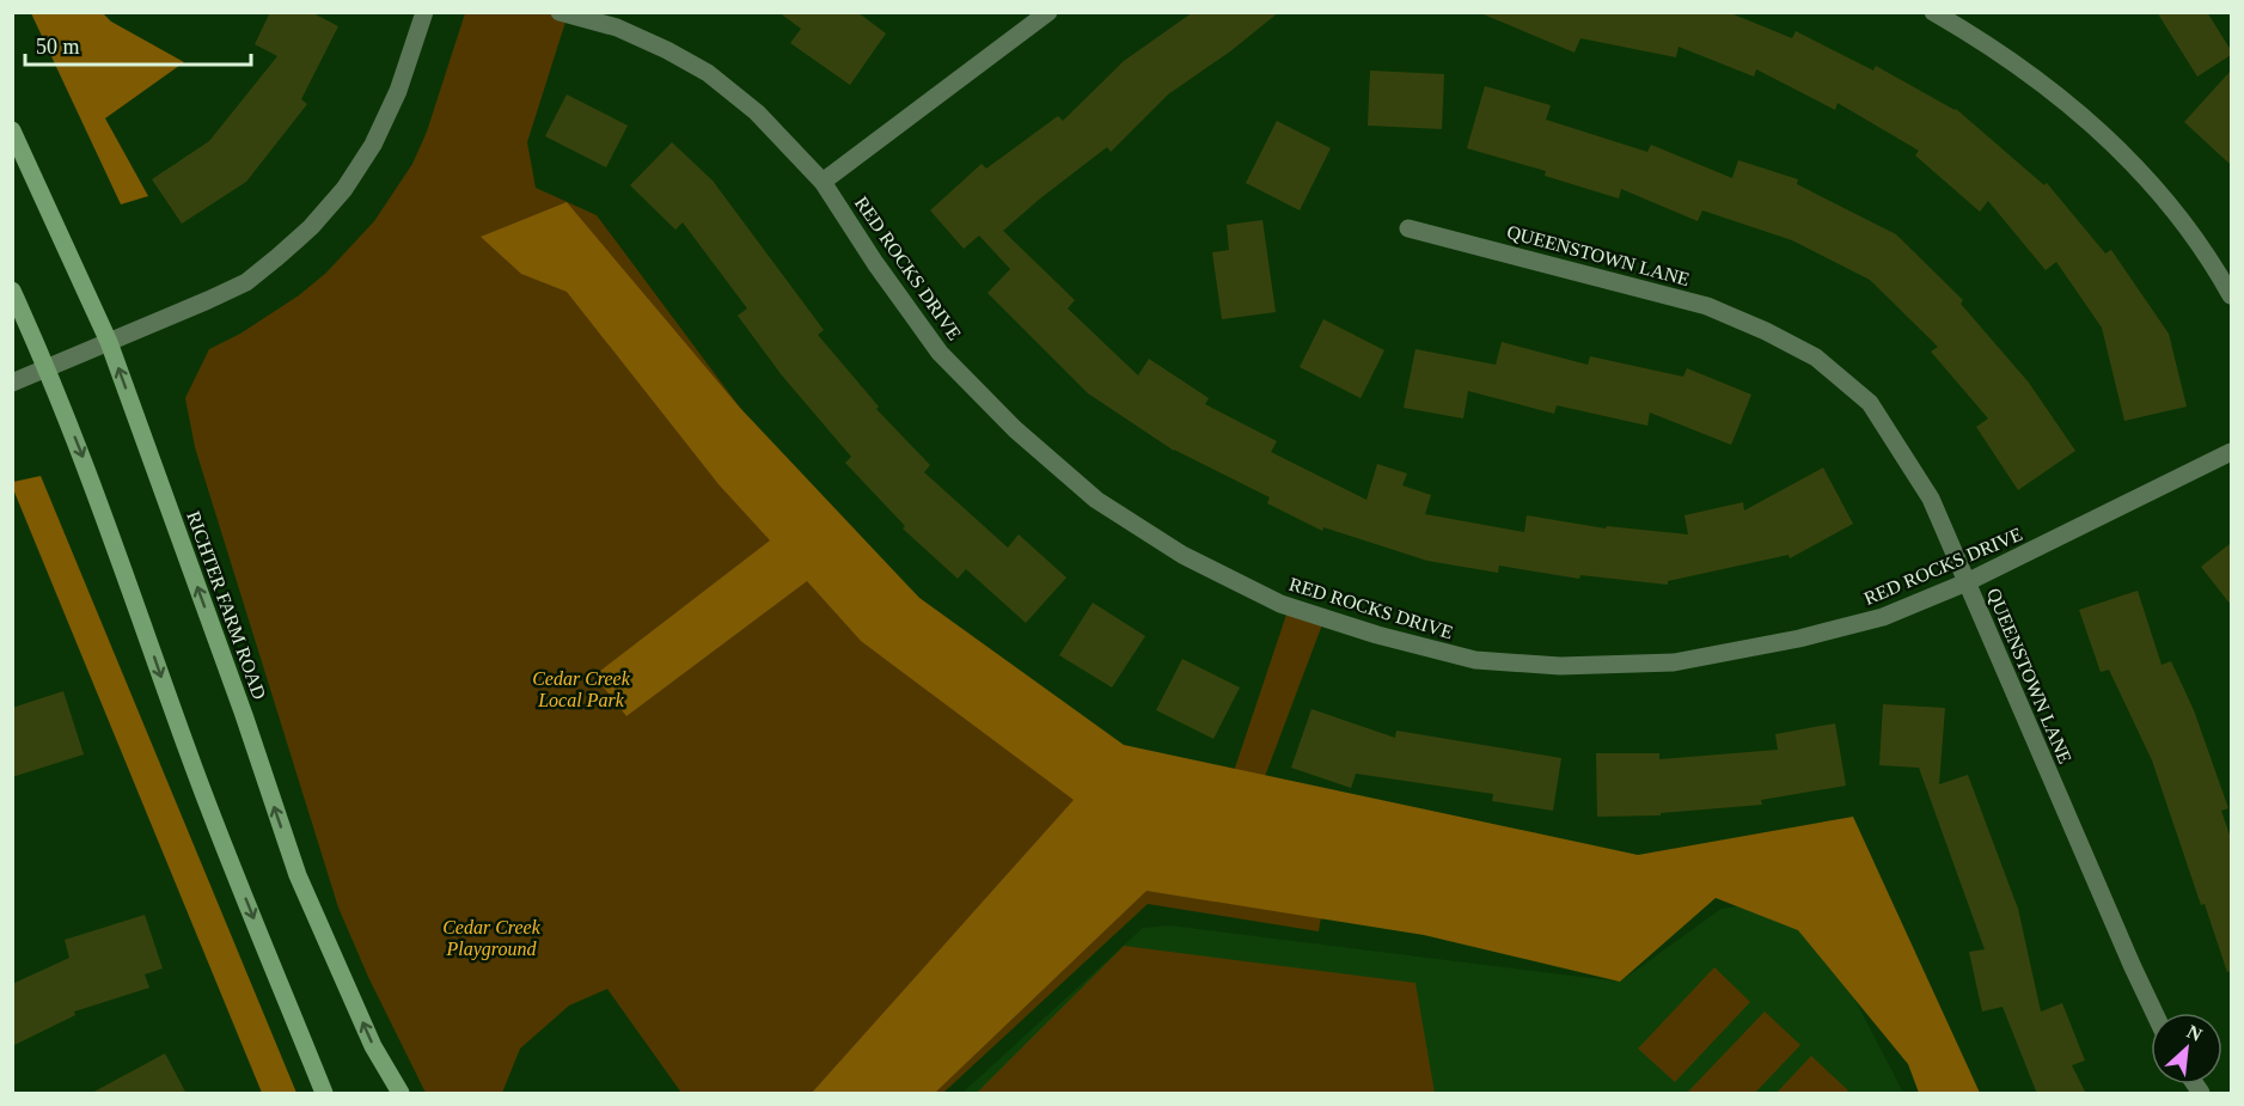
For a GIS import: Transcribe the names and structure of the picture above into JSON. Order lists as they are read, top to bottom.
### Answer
{
  "streets": {
    "main road": ["RICHTER FARM ROAD"],
    "street": ["QUEENSTOWN LANE", "RED ROCKS DRIVE"]
  },
  "crossings": [
    ["QUEENSTOWN LANE", "RED ROCKS DRIVE"]
  ],
  "parks": ["Cedar Creek Local Park", "Cedar Creek Playground"],
  "scale_bar": "50 m",
  "north": "top right"
}
